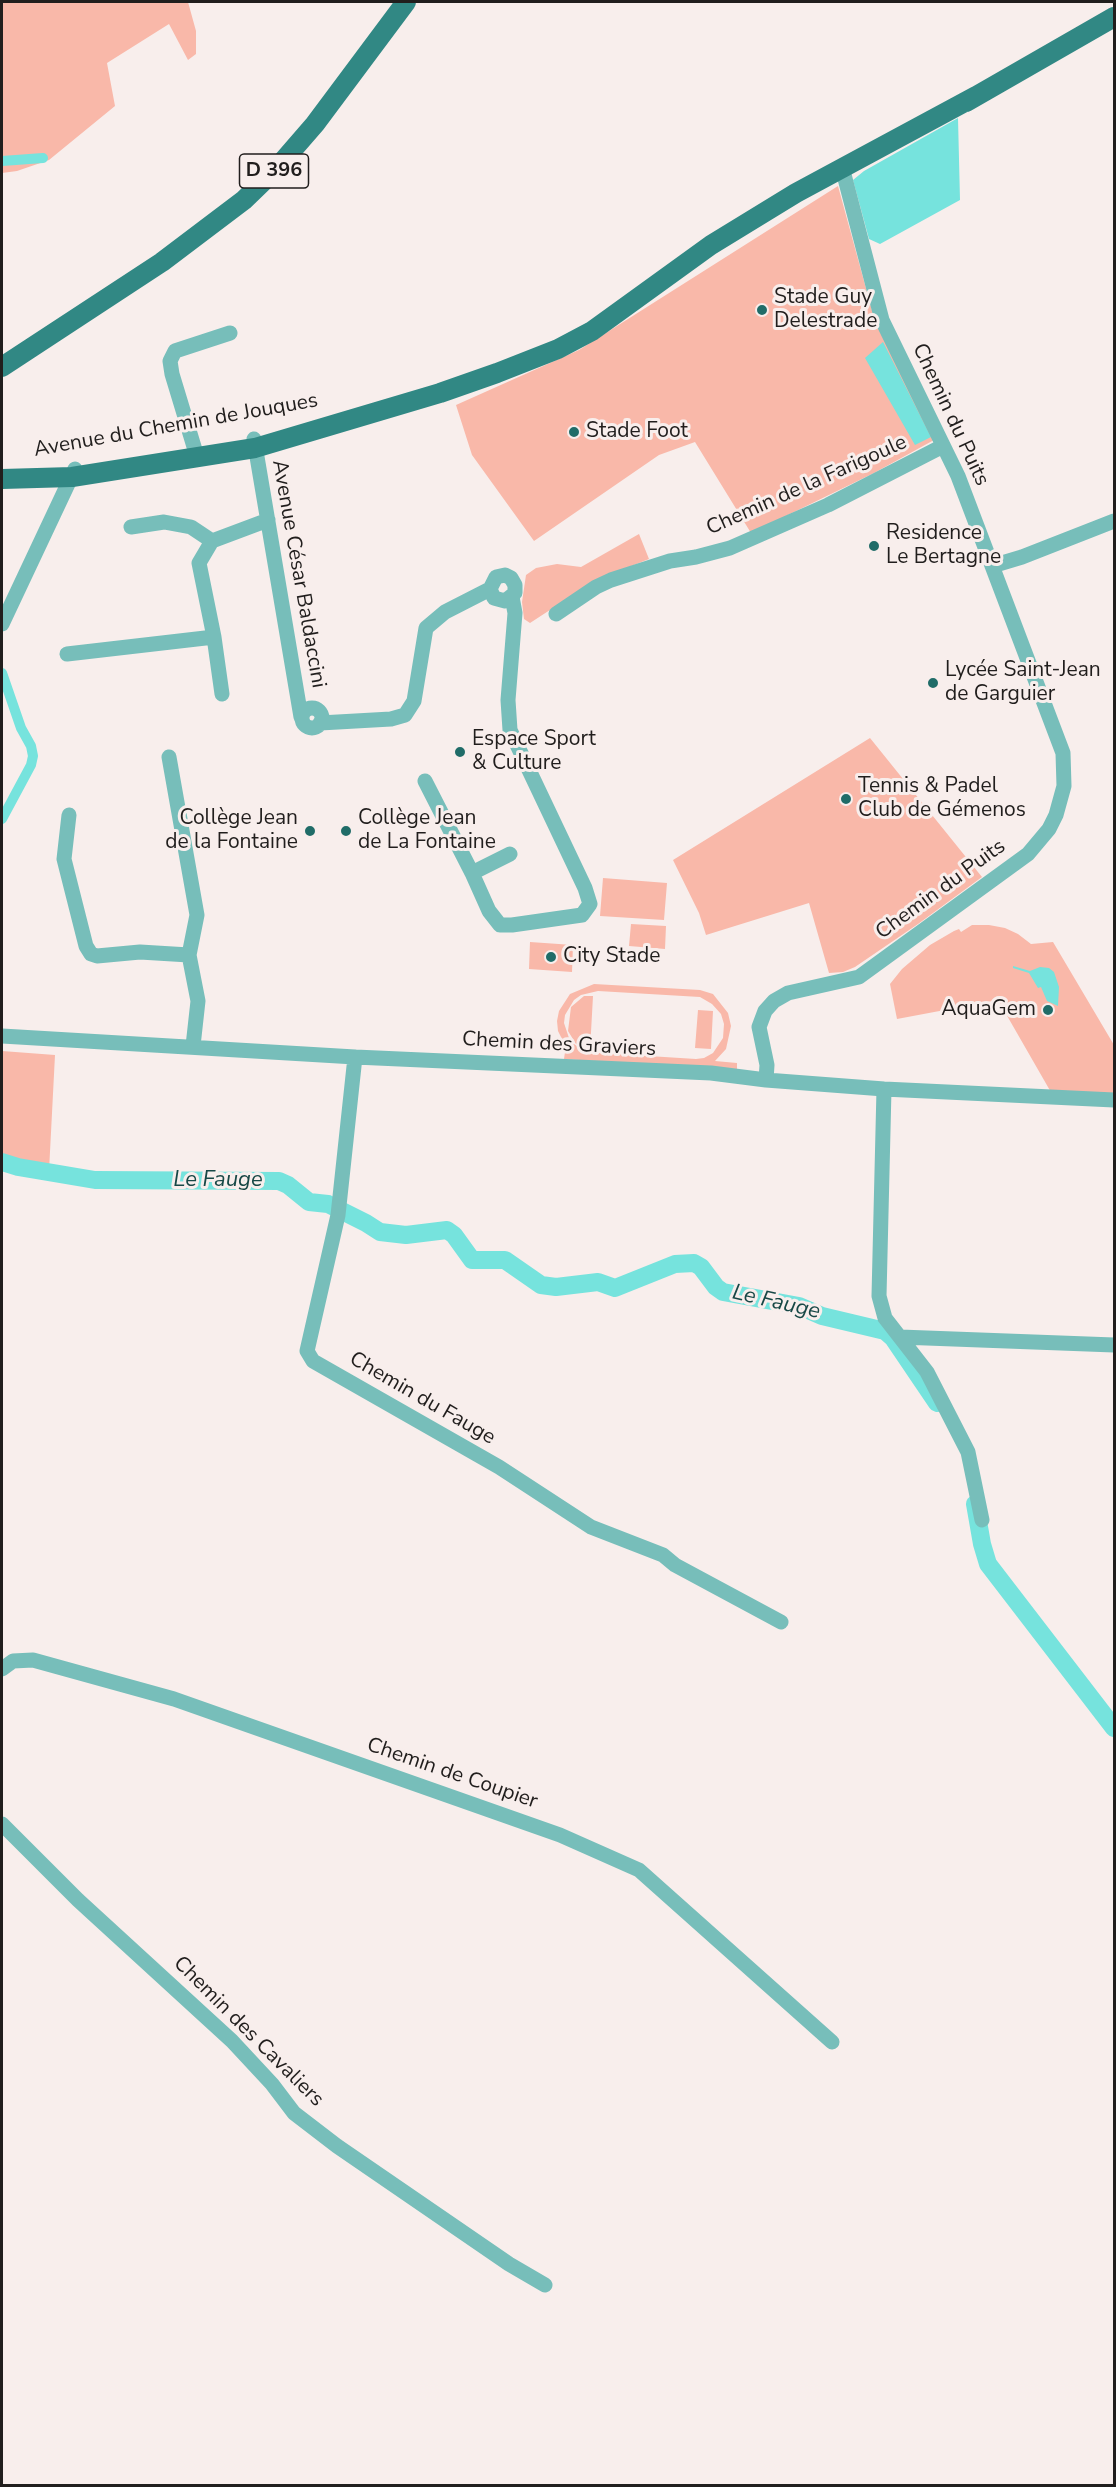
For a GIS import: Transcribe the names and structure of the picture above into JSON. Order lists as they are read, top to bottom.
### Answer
{
  "streets": {
    "main road": ["D 396", "Avenue du Chemin de Jouques"],
    "street": [
      "Chemin du Puits",
      "Chemin de la Farigoule",
      "Avenue César Baldaccini",
      "Chemin des Graviers",
      "Chemin du Fauge",
      "Chemin de Coupier",
      "Chemin des Cavaliers"
    ]
  },
  "crossings": [
    ["Chemin du Puits", "Avenue du Chemin de Jouques"],
    ["Chemin du Puits", "Chemin de la Farigoule"],
    ["Chemin du Puits", "Chemin des Graviers"],
    ["Avenue du Chemin de Jouques", "Avenue César Baldaccini"],
    ["Chemin des Graviers", "Chemin du Fauge"]
  ],
  "water": ["Le Fauge"],
  "places": [
    "Stade Guy Delestrade",
    "Stade Foot",
    "Residence Le Bertagne",
    "Lycée Saint-Jean de Garguier",
    "Espace Sport & Culture",
    "Tennis & Padel Club de Gémenos",
    "Collège Jean de la Fontaine",
    "Collège Jean de La Fontaine",
    "City Stade",
    "AquaGem"
  ]
}
